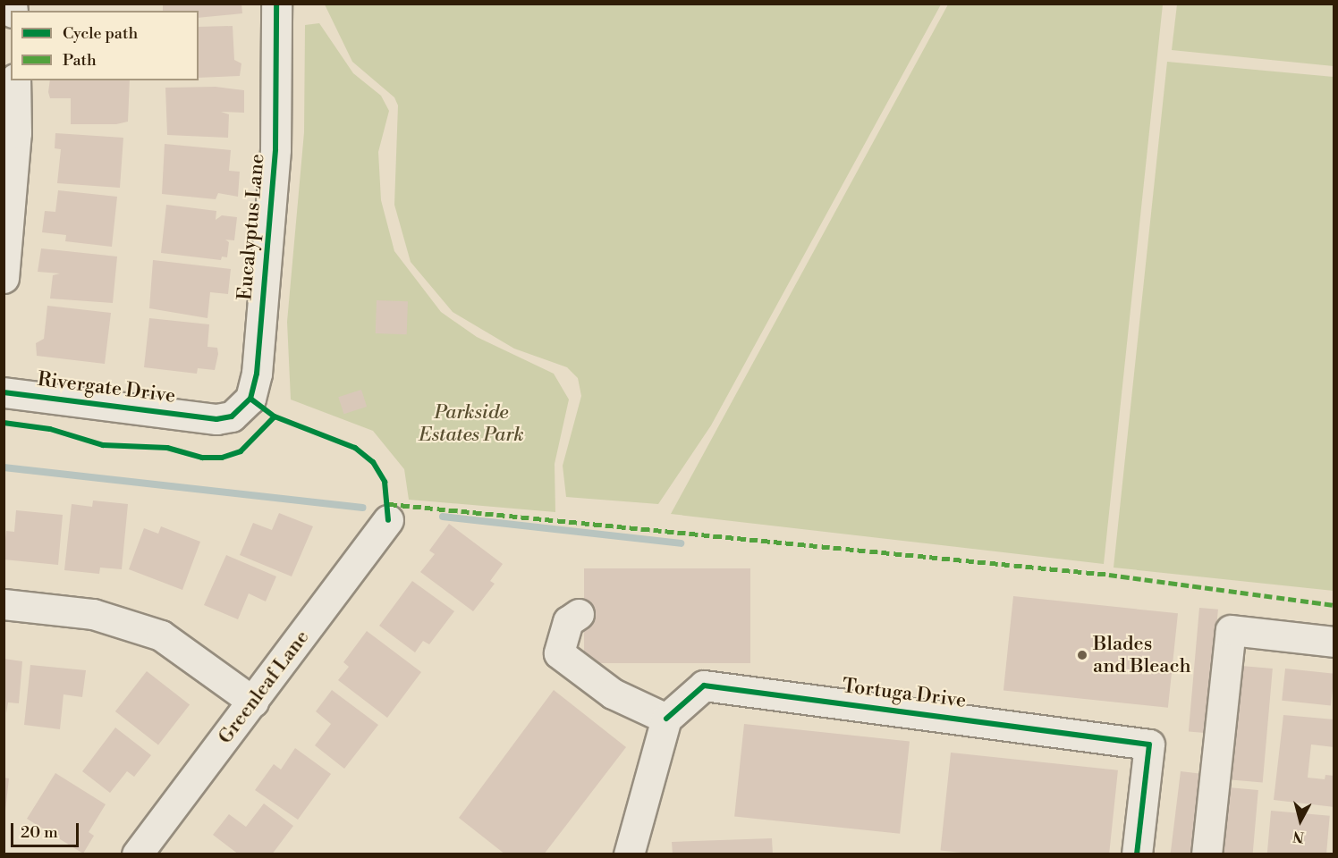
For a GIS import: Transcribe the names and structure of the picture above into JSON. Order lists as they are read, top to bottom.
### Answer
{
  "streets": {
    "street": [
      "Eucalyptus Lane",
      "Rivergate Drive",
      "Greenleaf Lane",
      "Tortuga Drive"
    ]
  },
  "crossings": [
    ["Eucalyptus Lane", "Rivergate Drive"]
  ],
  "parks": ["Parkside Estates Park"],
  "places": ["Blades and Bleach"],
  "legend": ["Cycle path", "Path"],
  "scale_bar": "20 m",
  "north": "bottom"
}
